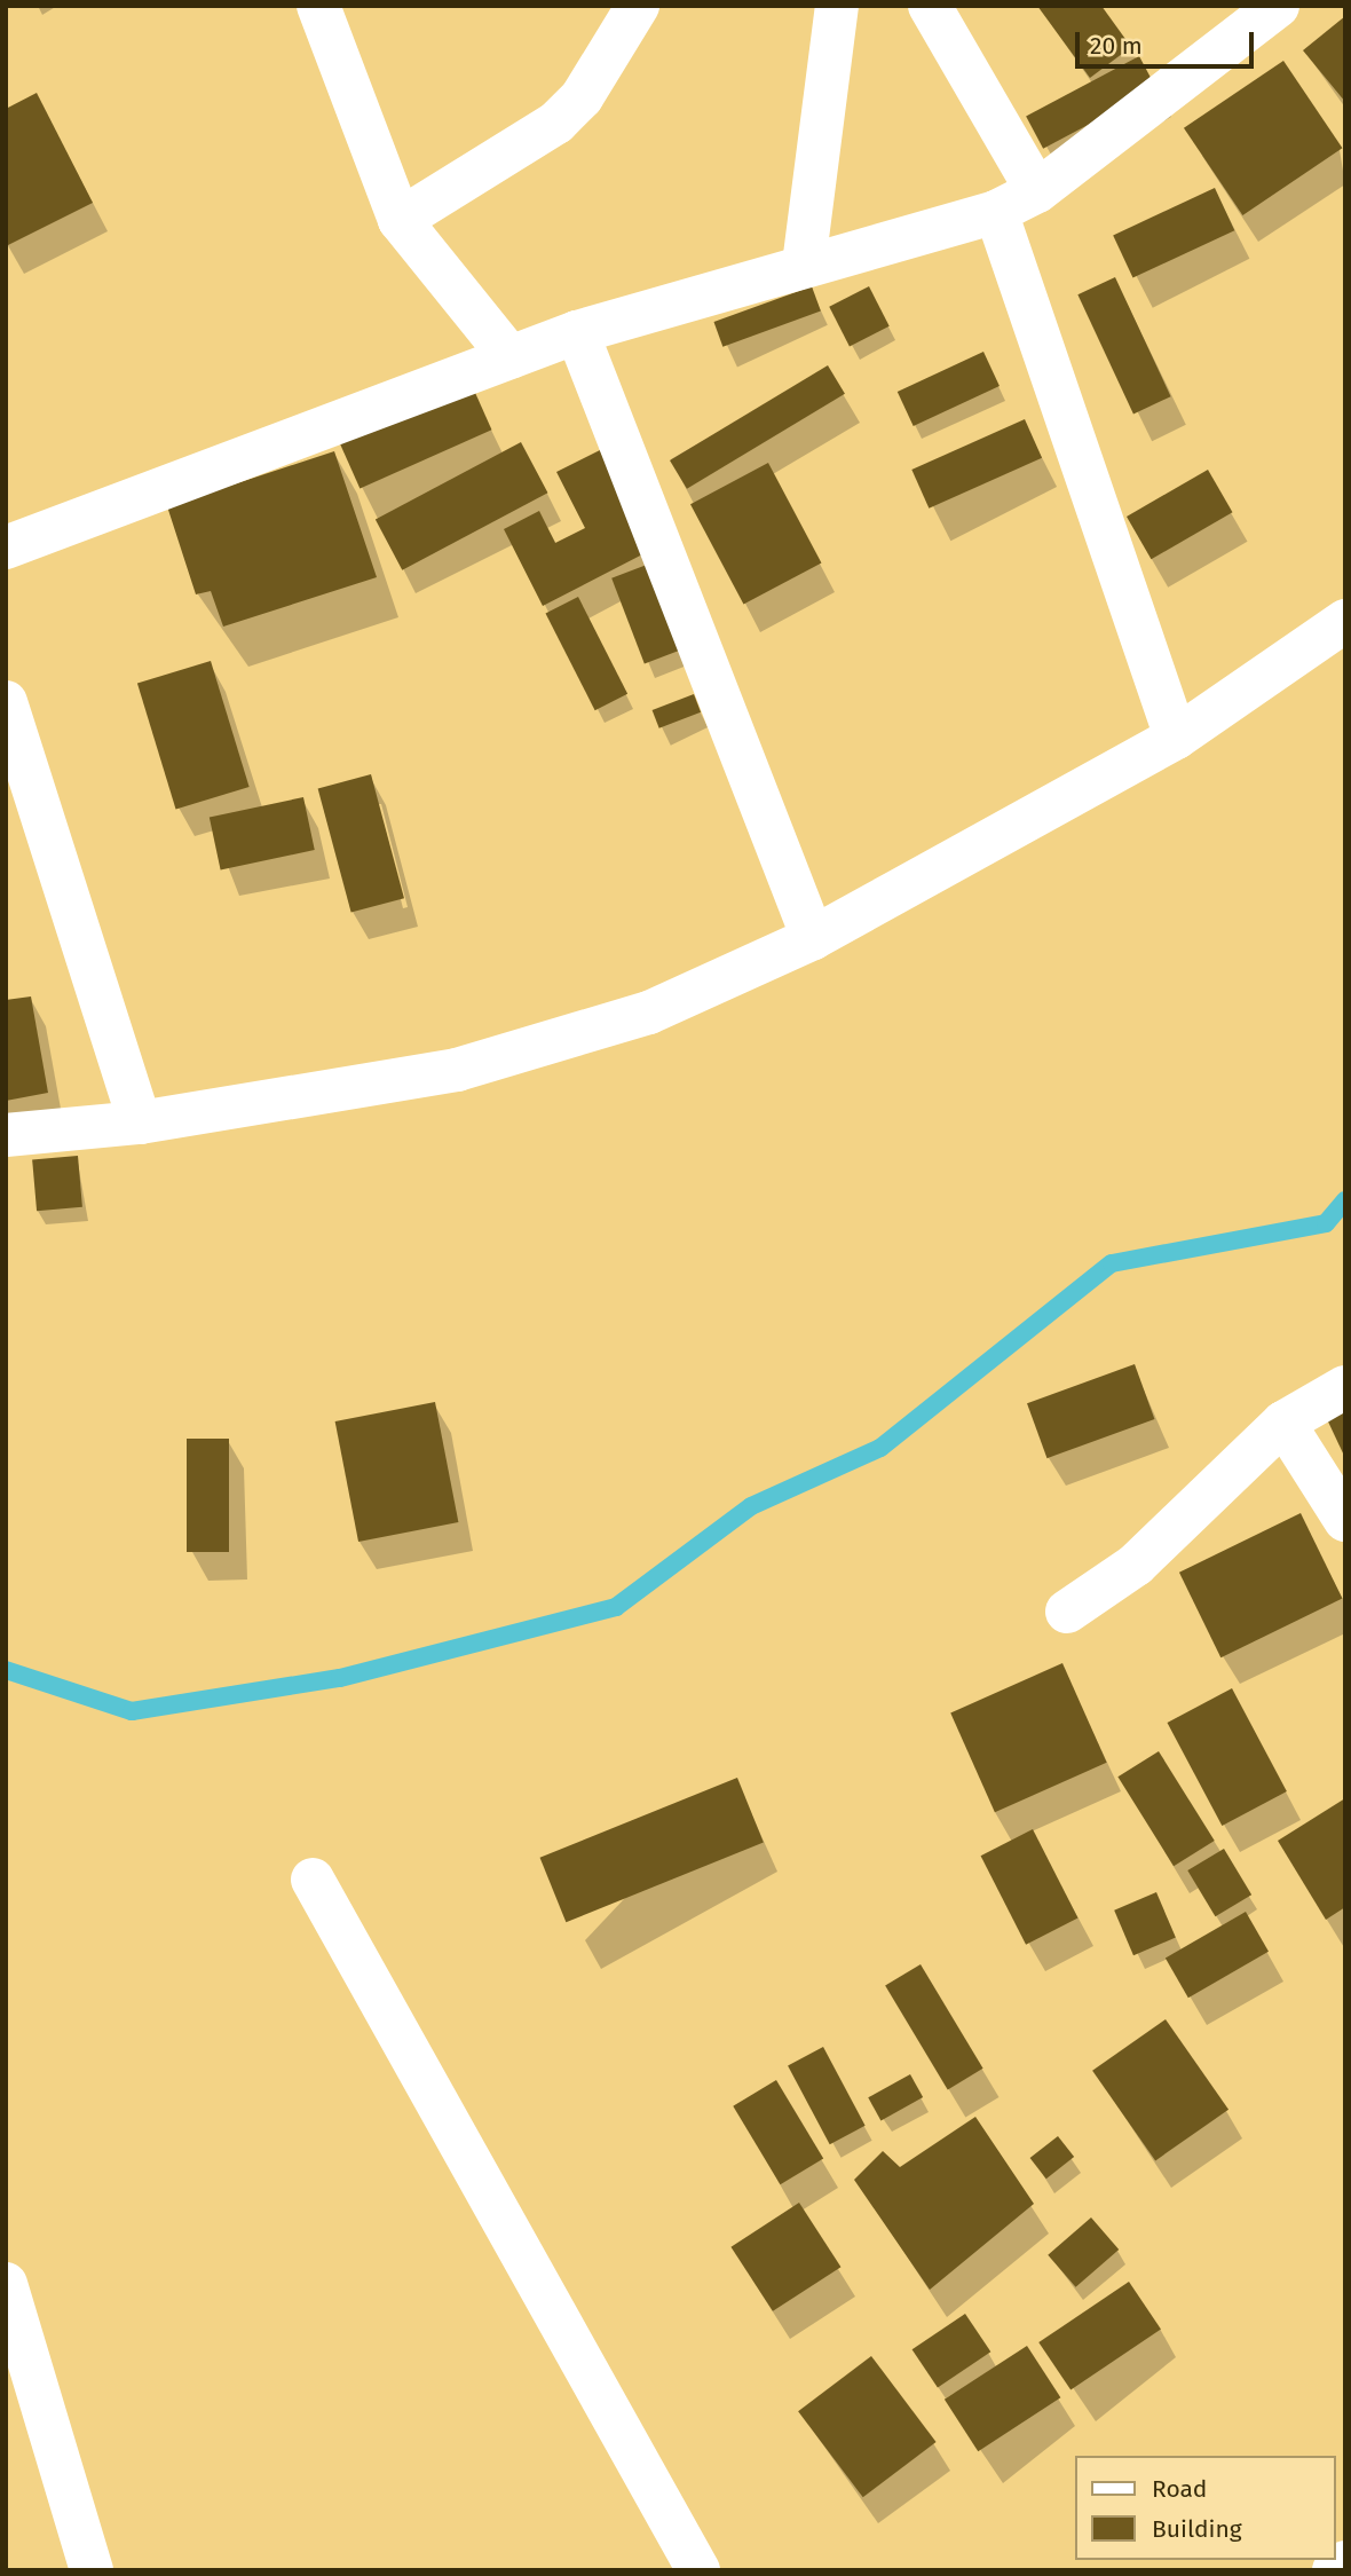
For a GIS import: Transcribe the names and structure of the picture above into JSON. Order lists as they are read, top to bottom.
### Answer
{
  "legend": ["Road", "Building"],
  "scale_bar": "20 m"
}
